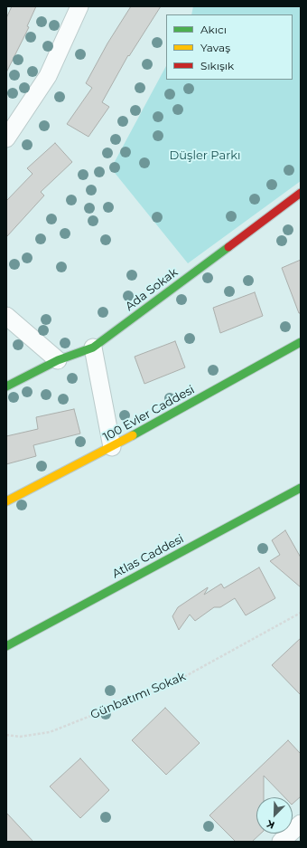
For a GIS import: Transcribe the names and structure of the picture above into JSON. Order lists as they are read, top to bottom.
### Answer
{
  "streets": {
    "street": ["Ada Sokak", "100 Evler Caddesi", "Atlas Caddesi"],
    "path": ["Günbatımı Sokak"]
  },
  "parks": ["Düşler Parkı"],
  "legend": ["Akıcı", "Yavaş", "Sıkışık"],
  "north": "bottom left"
}
